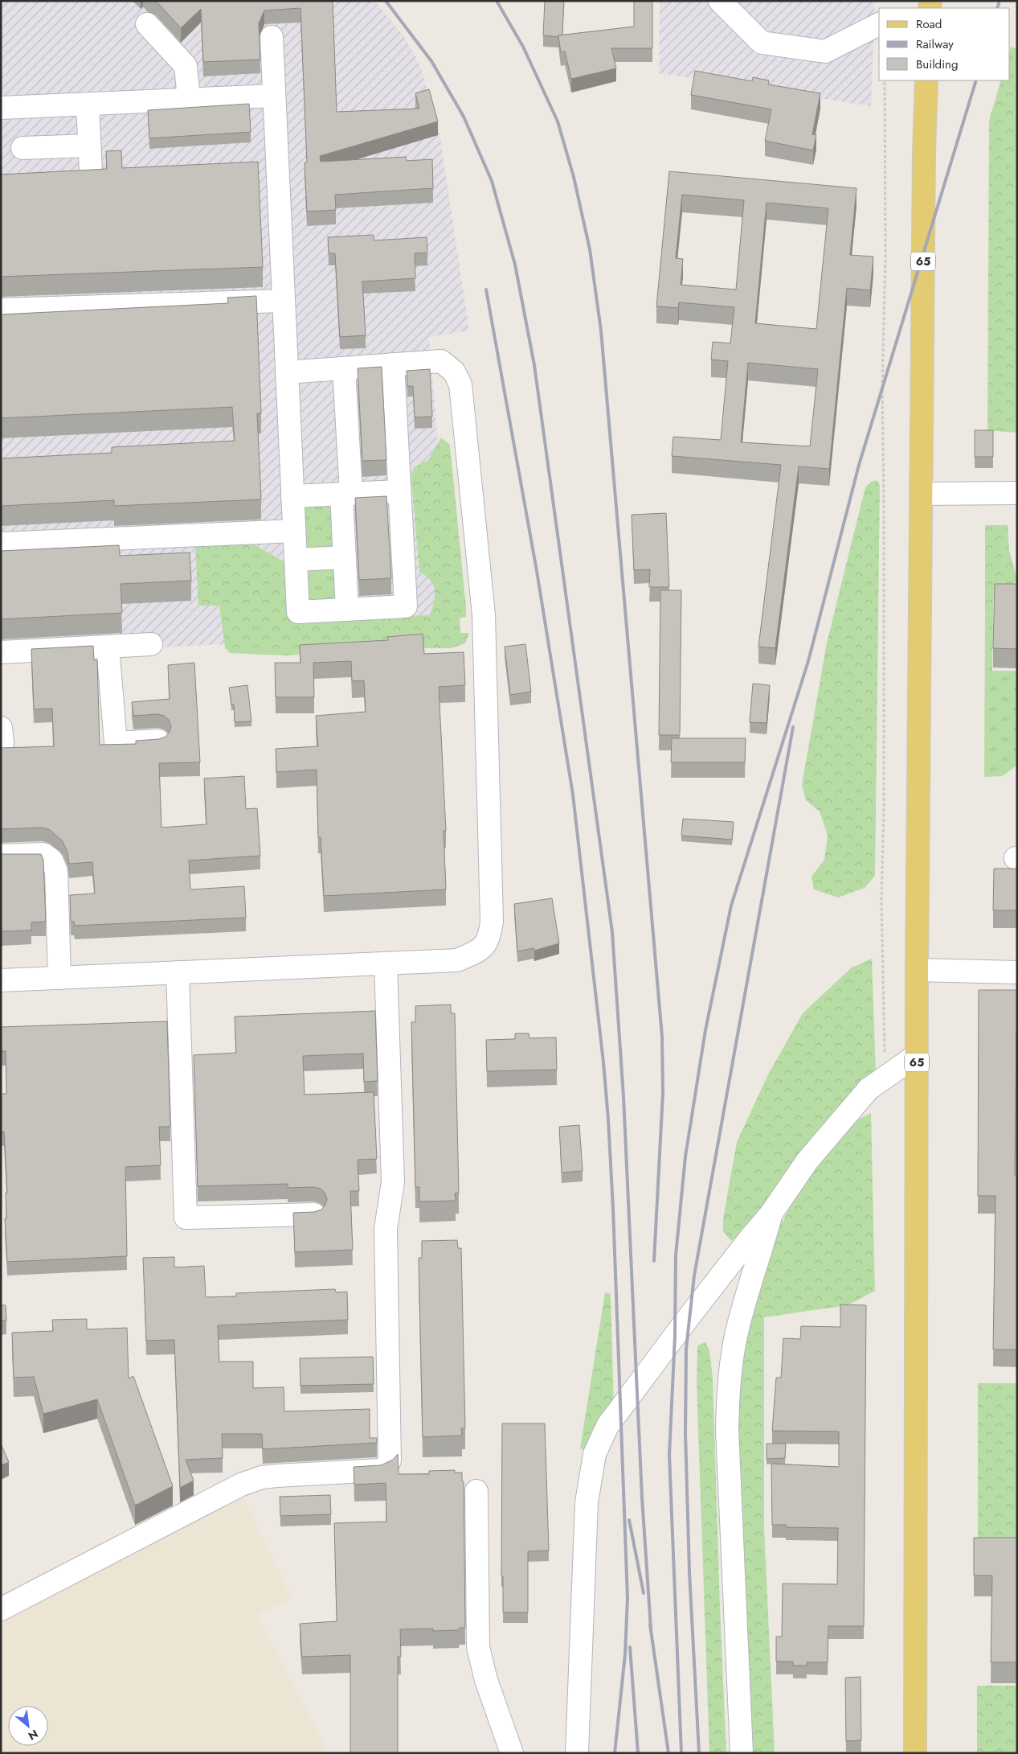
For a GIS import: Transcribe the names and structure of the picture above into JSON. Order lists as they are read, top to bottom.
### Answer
{
  "streets": {
    "main road": ["65"]
  },
  "legend": ["Road", "Railway", "Building"],
  "north": "bottom right"
}
